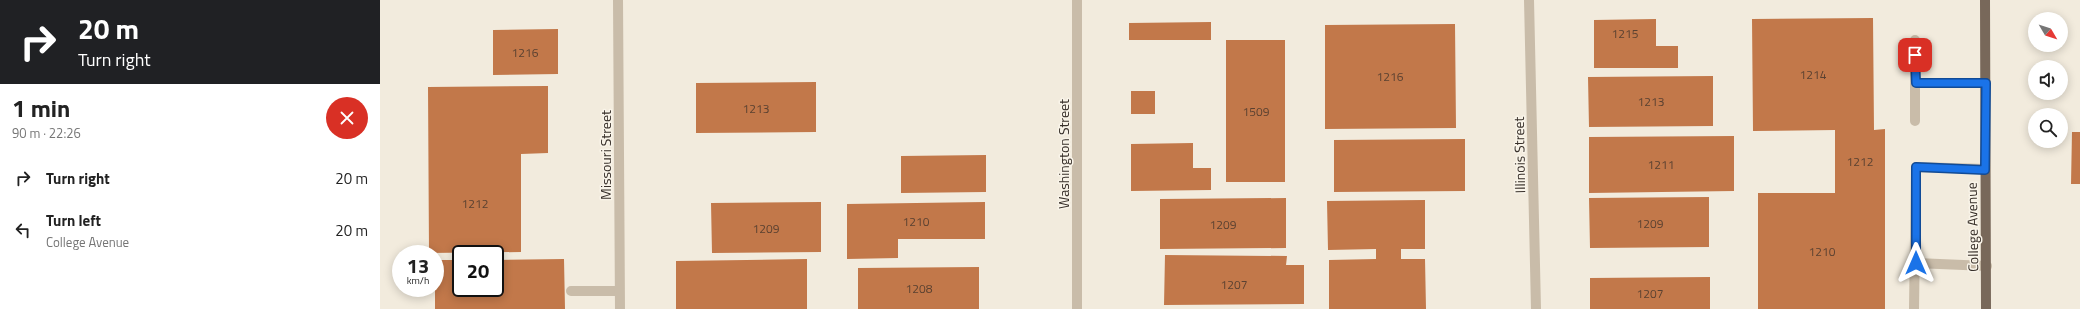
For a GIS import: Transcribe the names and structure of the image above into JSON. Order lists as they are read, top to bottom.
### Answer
{
  "streets": {
    "main road": ["College Avenue"],
    "street": ["Washington Street", "Missouri Street", "Illinois Street"]
  },
  "house_numbers": [
    "1215",
    "1216",
    "1214",
    "1216",
    "1213",
    "1213",
    "1509",
    "1212",
    "1211",
    "1212",
    "1210",
    "1209",
    "1209",
    "1209",
    "1210",
    "1207",
    "1208",
    "1207"
  ],
  "north": "bottom right",
  "page": {
    "turn": ["20 m", "Turn right"],
    "heading": ["1 min", "90 m · 22:26"],
    "list": [
      {
        "name": "Turn right",
        "value": "20 m"
      },
      {
        "name": "Turn left",
        "note": "College Avenue",
        "value": "20 m"
      }
    ],
    "speed": "13 km/h",
    "limit": "20"
  }
}
